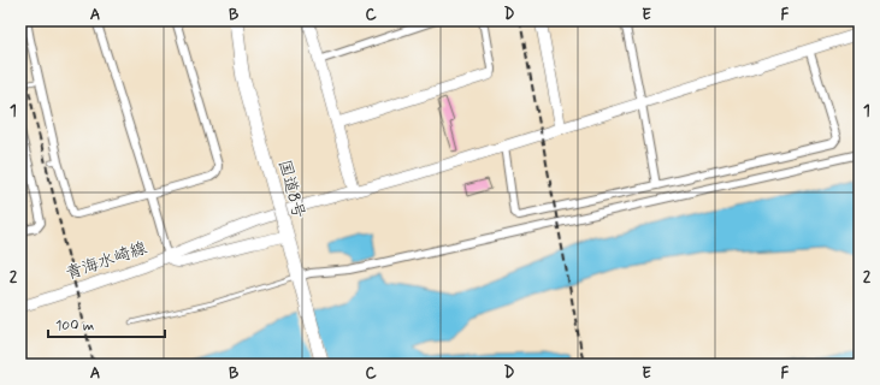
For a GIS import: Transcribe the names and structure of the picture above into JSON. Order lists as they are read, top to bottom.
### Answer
{
  "streets": {
    "highway": ["国道8号"],
    "street": ["青海水崎線"]
  },
  "crossings": [
    ["国道8号", "青海水崎線"]
  ],
  "scale_bar": "100 m",
  "grid": {
    "columns": [
      "A",
      "B",
      "C",
      "D",
      "E",
      "F"
    ],
    "rows": ["1", "2"]
  }
}
